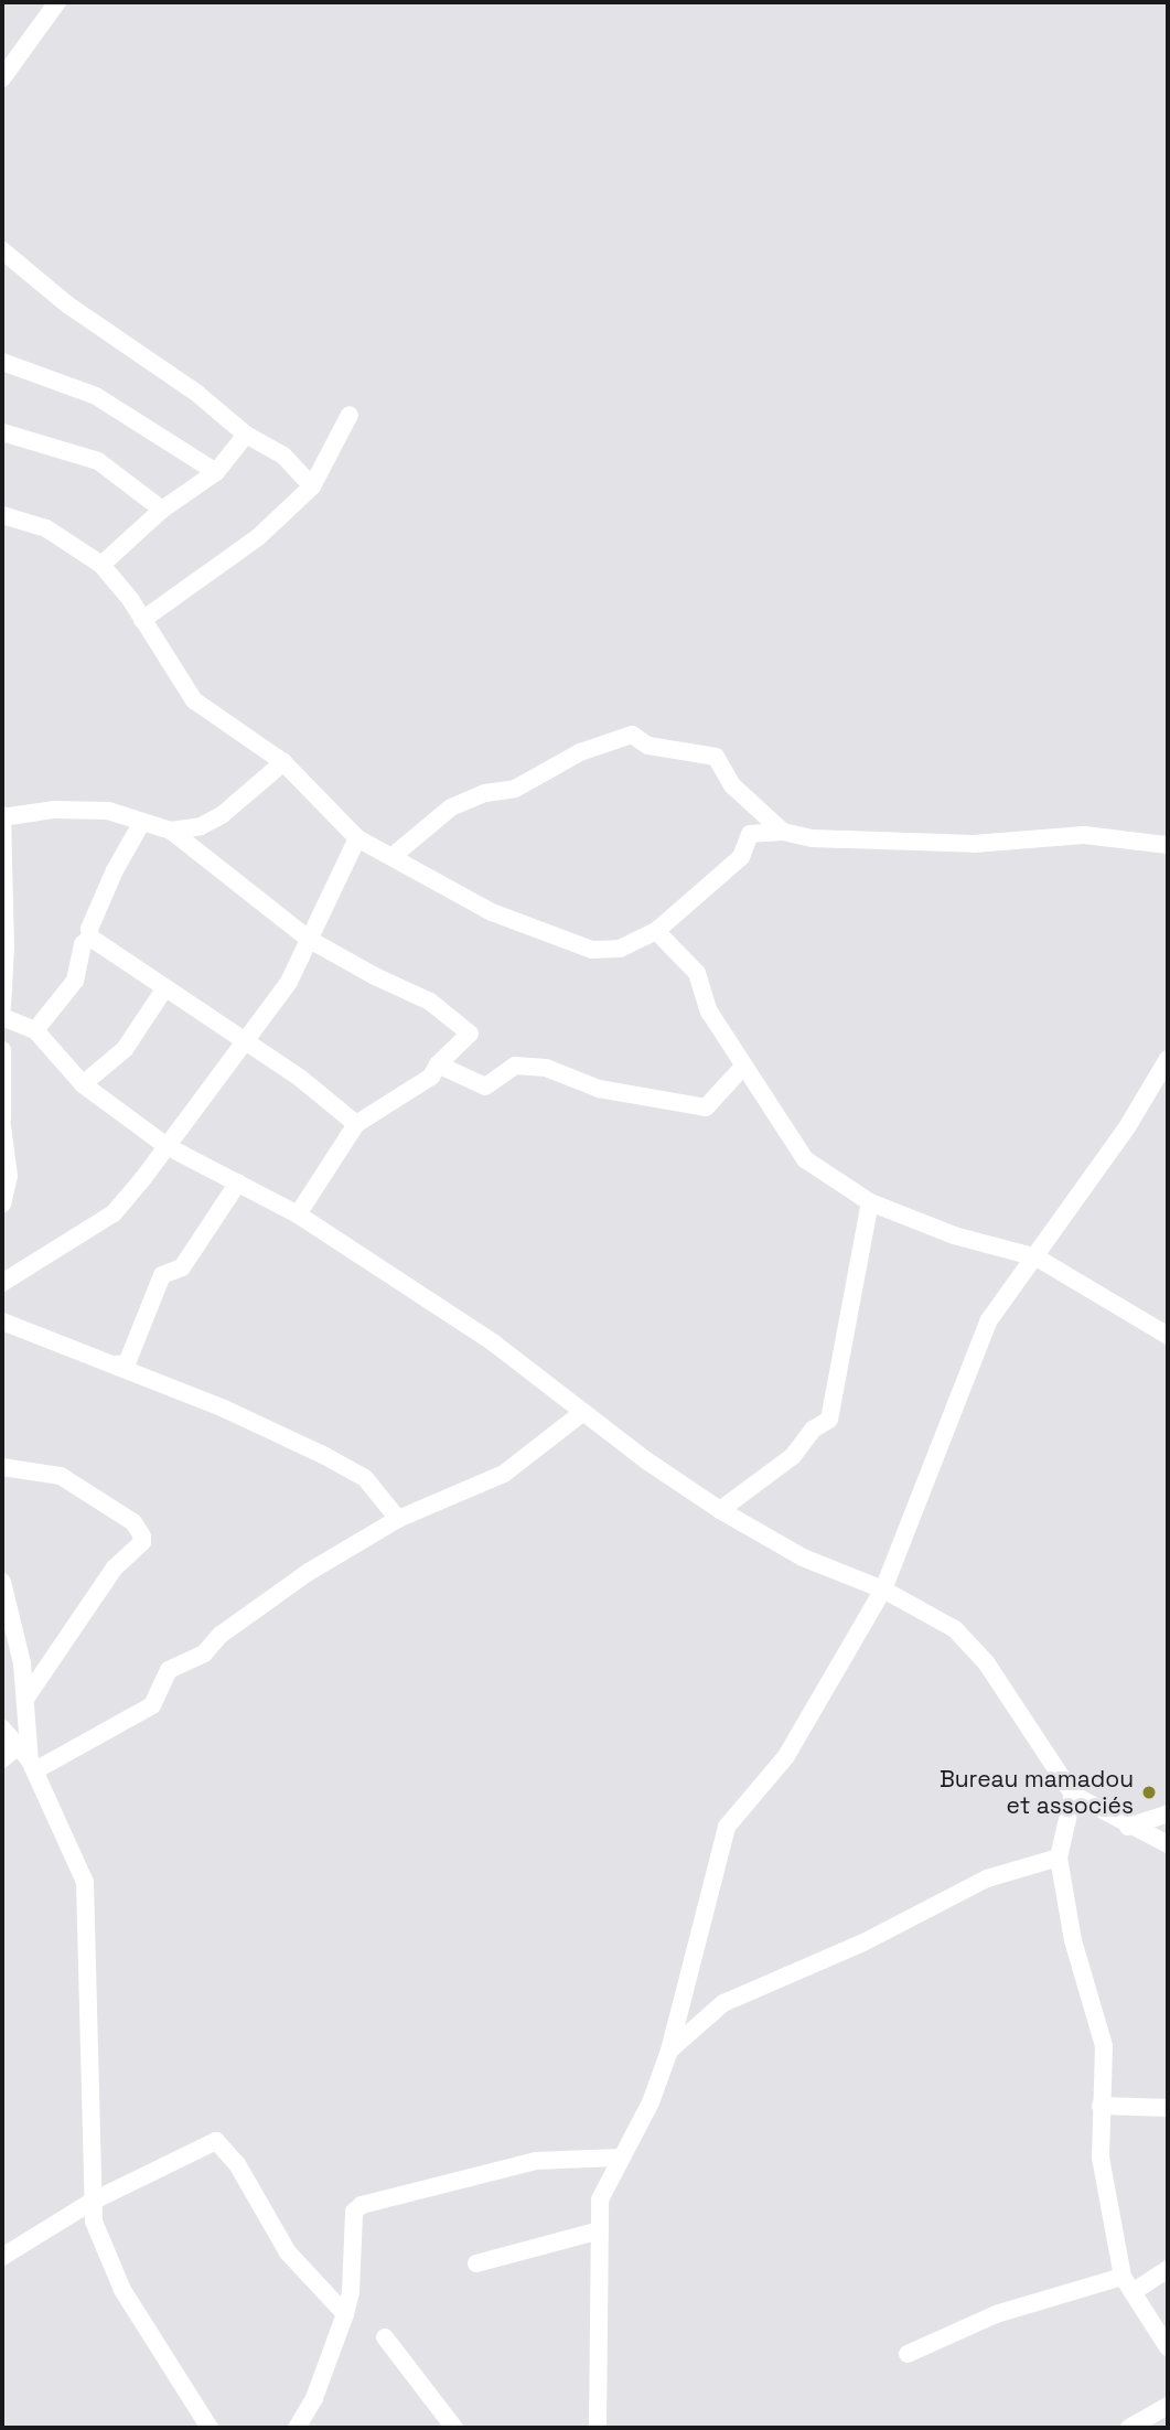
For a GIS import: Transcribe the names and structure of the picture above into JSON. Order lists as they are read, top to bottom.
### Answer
{
  "places": ["Bureau mamadou et associés"]
}
